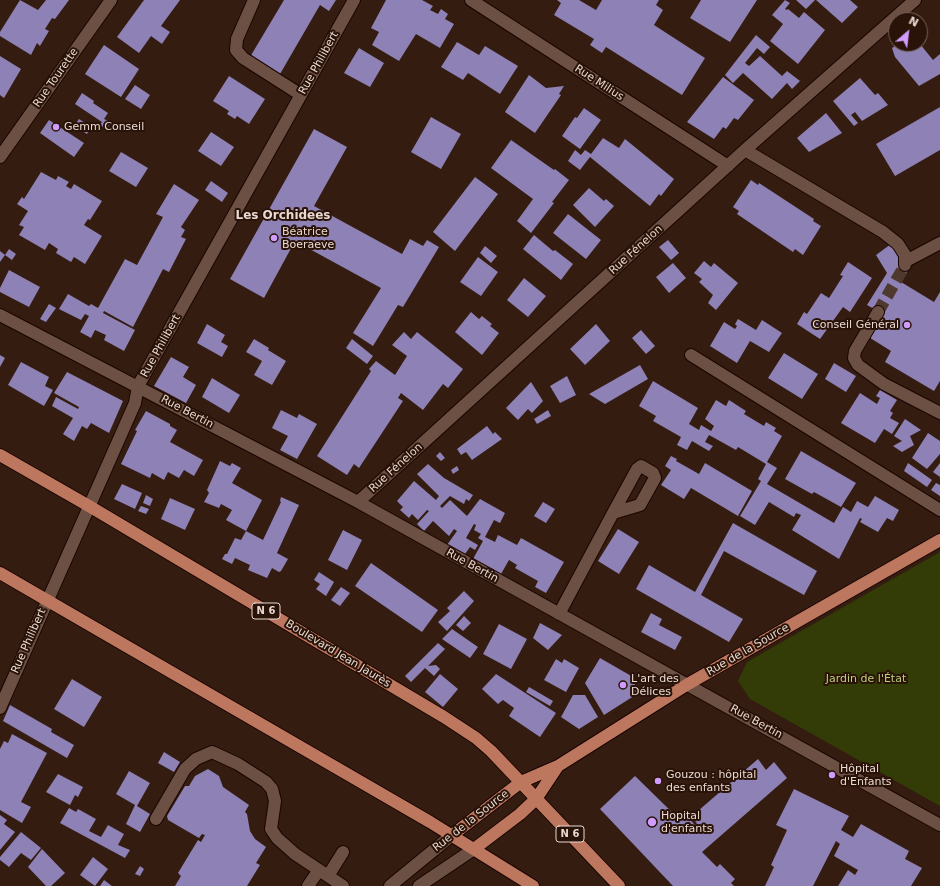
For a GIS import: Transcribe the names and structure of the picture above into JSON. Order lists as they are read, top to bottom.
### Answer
{
  "streets": {
    "main road": ["N 6", "Rue de la Source", "Boulevard Jean Jaurès"],
    "street": [
      "Rue Philibert",
      "Rue Tourette",
      "Rue Milius",
      "Rue Fénelon",
      "Rue Bertin"
    ]
  },
  "crossings": [
    ["Rue Philibert", "Rue Bertin"],
    ["Rue Philibert", "Boulevard Jean Jaurès"],
    ["Rue Milius", "Rue Fénelon"],
    ["Rue Fénelon", "Rue Bertin"],
    ["Rue Bertin", "Rue de la Source"],
    ["Rue de la Source", "Boulevard Jean Jaurès"]
  ],
  "districts": ["Les Orchidees"],
  "parks": ["Jardin de l'État"],
  "places": [
    "Gemm Conseil",
    "Béatrice Boeraeve",
    "Conseil Général",
    "L'art des Délices",
    "Hôpital d'Enfants",
    "Gouzou : hôpital des enfants",
    "Hopital d'enfants"
  ],
  "north": "top right"
}
